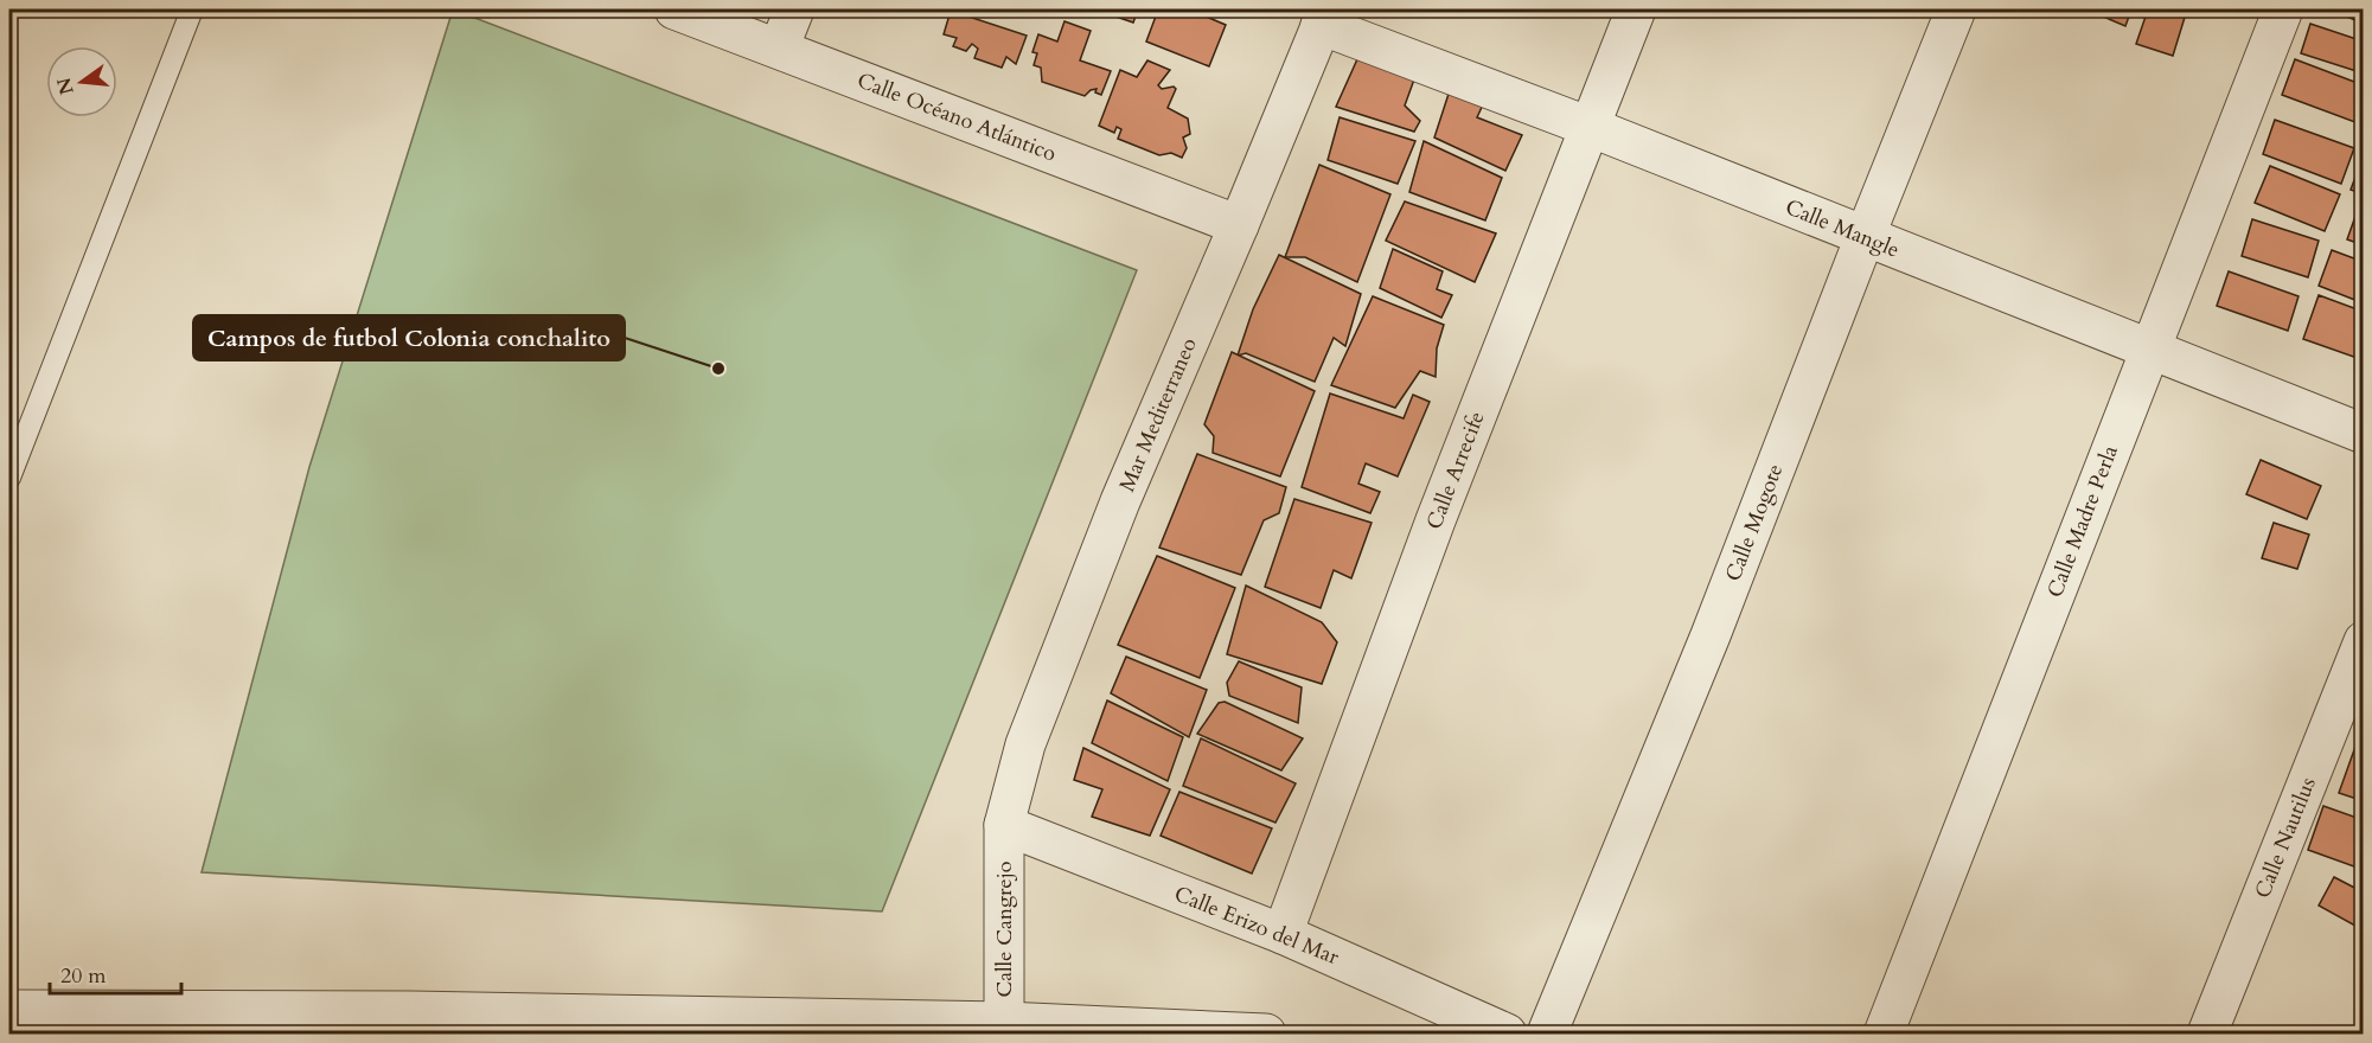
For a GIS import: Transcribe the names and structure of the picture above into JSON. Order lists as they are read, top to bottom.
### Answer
{
  "streets": {
    "street": [
      "Calle Océano Atlántico",
      "Calle Mangle",
      "Mar Mediterraneo",
      "Calle Arrecife",
      "Calle Madre Perla",
      "Calle Mogote",
      "Calle Nautilus",
      "Calle Erizo del Mar",
      "Calle Cangrejo"
    ]
  },
  "crossings": [
    ["Calle Océano Atlántico", "Mar Mediterraneo"],
    ["Calle Mangle", "Mar Mediterraneo"],
    ["Calle Mangle", "Calle Arrecife"],
    ["Calle Mangle", "Calle Madre Perla"],
    ["Calle Mangle", "Calle Mogote"],
    ["Mar Mediterraneo", "Calle Erizo del Mar"],
    ["Mar Mediterraneo", "Calle Cangrejo"],
    ["Calle Arrecife", "Calle Erizo del Mar"],
    ["Calle Erizo del Mar", "Calle Cangrejo"]
  ],
  "places": ["Campos de futbol Colonia conchalito"],
  "scale_bar": "20 m",
  "north": "left"
}
